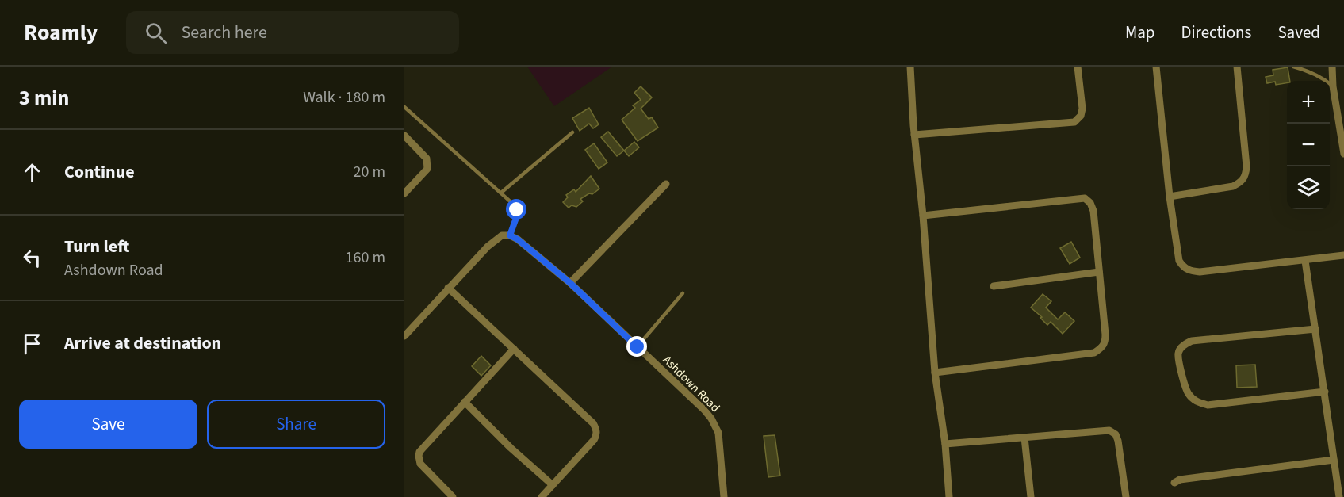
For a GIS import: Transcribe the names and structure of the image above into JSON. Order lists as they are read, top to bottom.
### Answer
{
  "streets": {
    "street": ["Ashdown Road"]
  },
  "page": {
    "header": "Roamly",
    "search": "Search here",
    "nav": ["Map", "Directions", "Saved"],
    "heading": ["3 min", "Walk · 180 m"],
    "map_buttons": ["+", "−"],
    "list": [
      ["Continue", "20 m"],
      ["Turn left", "Ashdown Road", "160 m"],
      "Arrive at destination"
    ],
    "buttons": ["Save", "Share"]
  }
}
